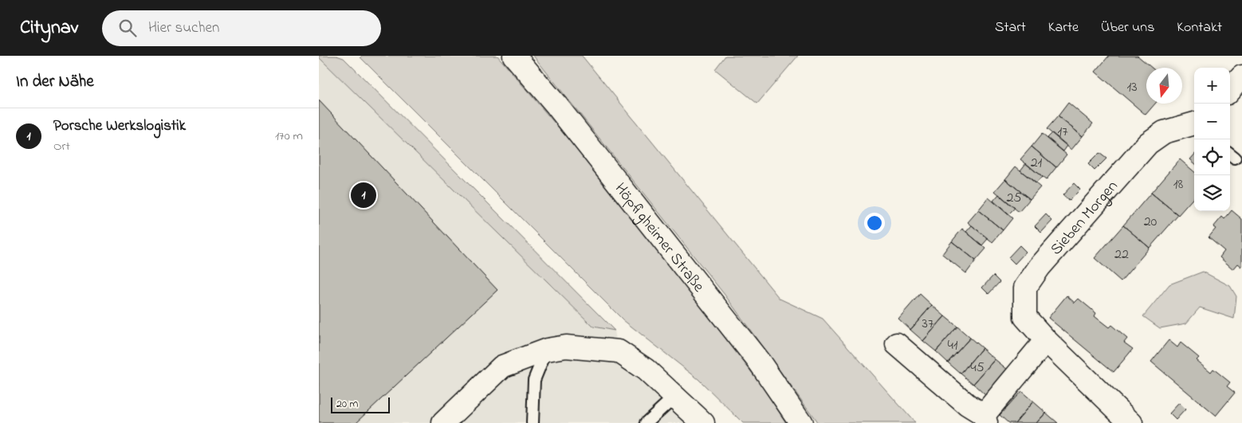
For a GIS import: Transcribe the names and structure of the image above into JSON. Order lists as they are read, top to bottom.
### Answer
{
  "streets": {
    "street": ["Sieben Morgen", "Höpfigheimer Straße"]
  },
  "house_numbers": [
    "13",
    "17",
    "21",
    "18",
    "25",
    "20",
    "22",
    "37",
    "41",
    "45"
  ],
  "scale_bar": "20 m",
  "north": "bottom",
  "page": {
    "header": "Citynav",
    "search": "Hier suchen",
    "nav": [
      "Start",
      "Karte",
      "Über uns",
      "Kontakt"
    ],
    "heading": "In der Nähe",
    "map_buttons": ["+", "−"],
    "list": [
      {
        "mark": "1",
        "name": "Porsche Werkslogistik",
        "note": "Ort",
        "value": "170 m"
      }
    ],
    "pins": "1",
    "scale": "20 m"
  }
}
